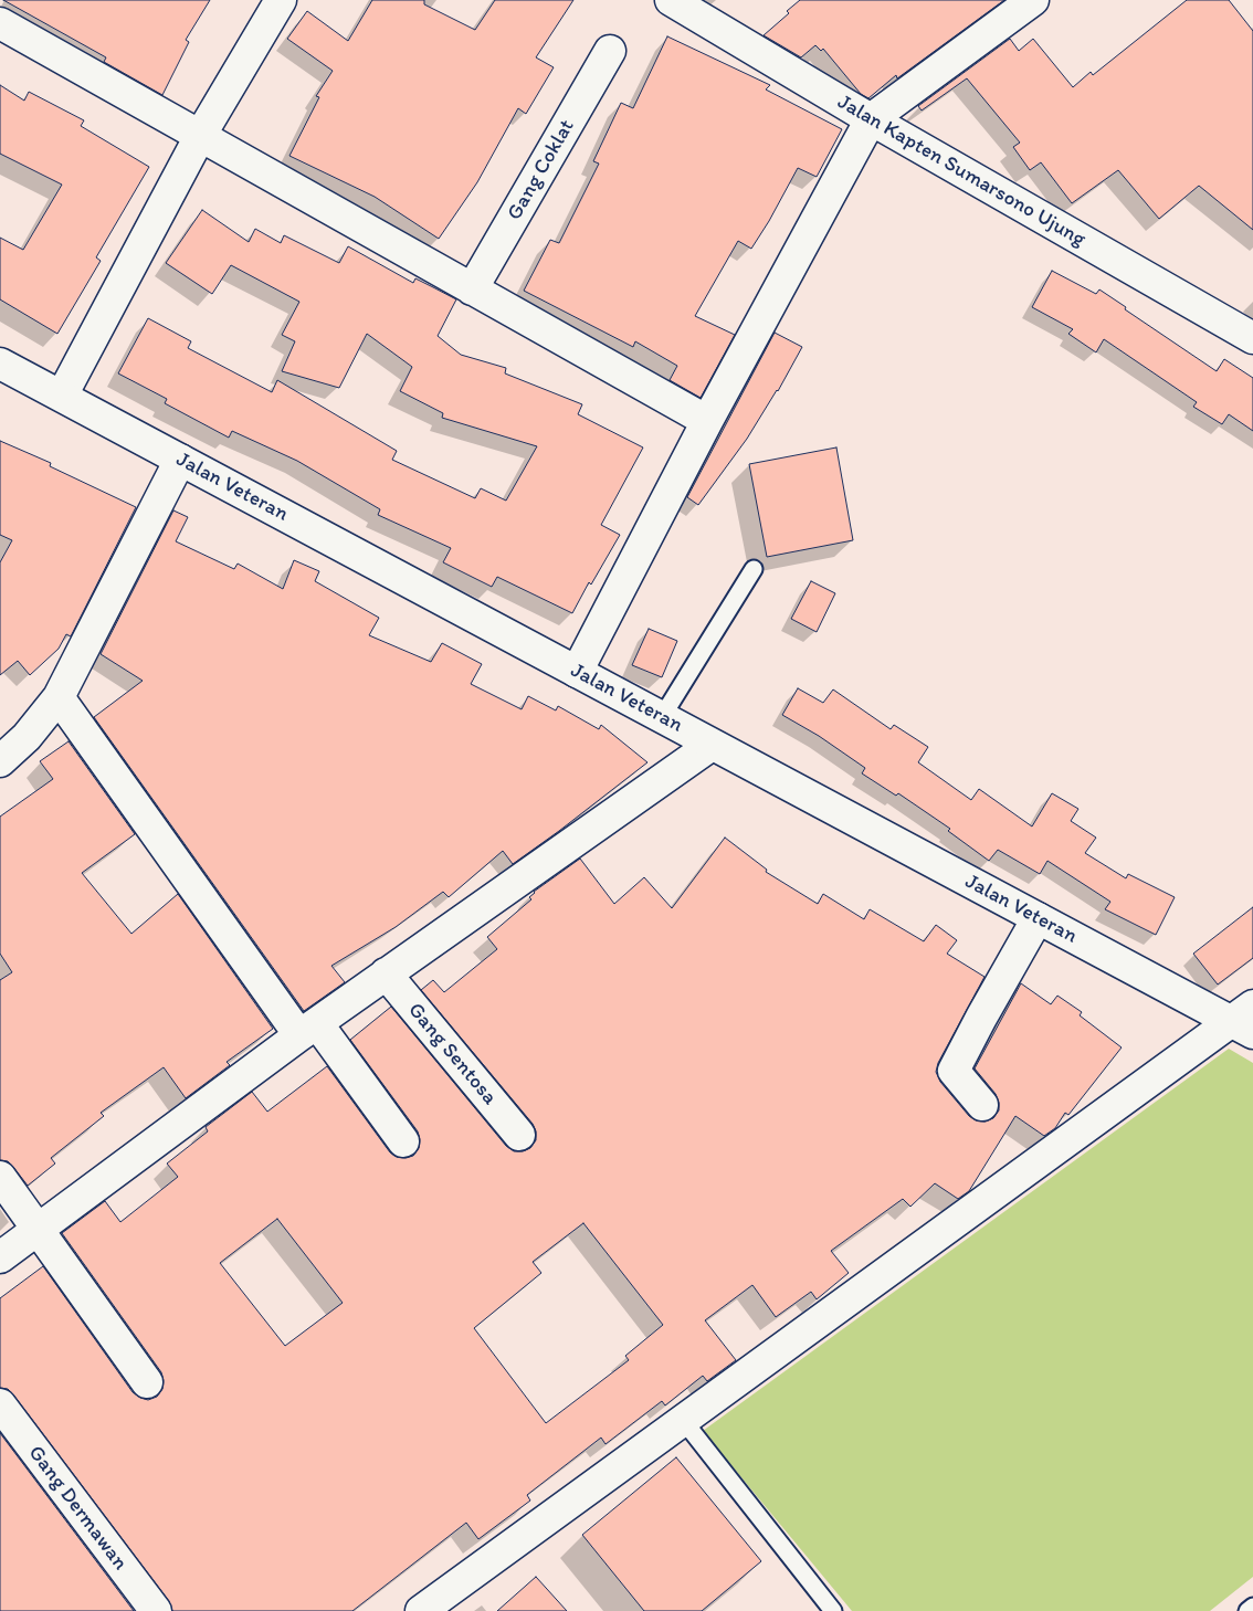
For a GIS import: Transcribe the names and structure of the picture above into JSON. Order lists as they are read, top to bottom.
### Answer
{
  "streets": {
    "street": [
      "Gang Coklat",
      "Jalan Kapten Sumarsono Ujung",
      "Jalan Veteran",
      "Gang Sentosa",
      "Gang Dermawan"
    ]
  }
}
